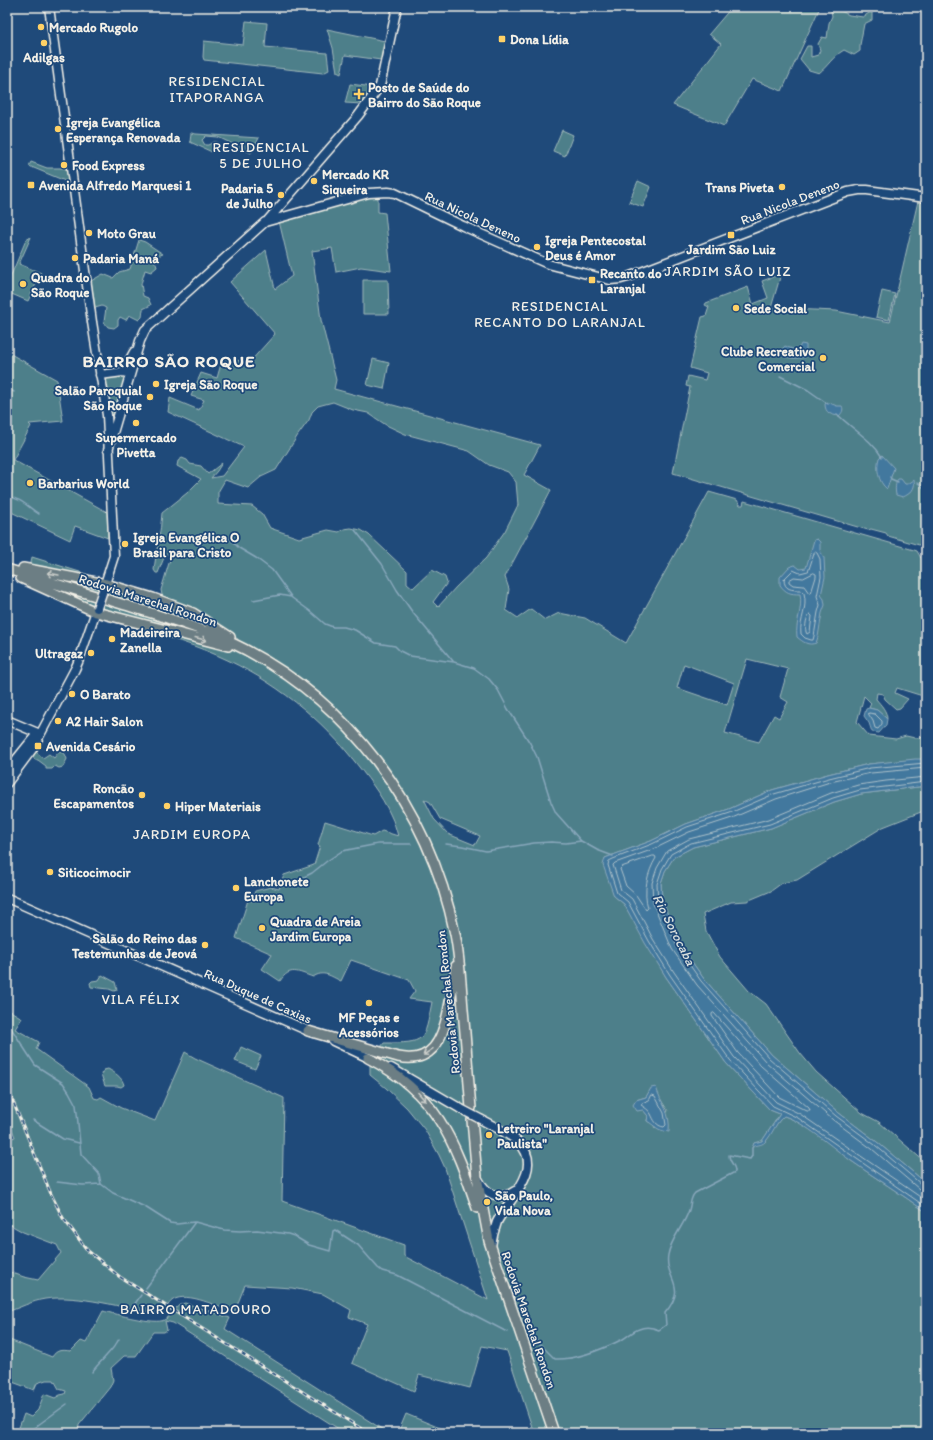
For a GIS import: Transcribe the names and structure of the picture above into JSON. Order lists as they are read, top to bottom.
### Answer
{
  "streets": {
    "main road": ["Rua Nicola Deneno", "Rodovia Marechal Rondon", "Rua Duque de Caxias"]
  },
  "crossings": [
    ["Rodovia Marechal Rondon", "Rua Duque de Caxias"]
  ],
  "districts": [
    "RESIDENCIAL ITAPORANGA",
    "RESIDENCIAL 5 DE JULHO",
    "JARDIM SÃO LUIZ",
    "RESIDENCIAL RECANTO DO LARANJAL",
    "BAIRRO SÃO ROQUE",
    "JARDIM EUROPA",
    "VILA FÉLIX",
    "BAIRRO MATADOURO"
  ],
  "water": ["Rio Sorocaba"],
  "places": {
    "other": [
      "Mercado Rugolo",
      "Adilgas",
      "Igreja Evangélica Esperança Renovada",
      "Food Express",
      "Mercado KR Siqueira",
      "Trans Piveta",
      "Padaria 5 de Julho",
      "Moto Grau",
      "Igreja Pentecostal Deus é Amor",
      "Padaria Maná",
      "Quadra do São Roque",
      "Sede Social",
      "Clube Recreativo Comercial",
      "Igreja São Roque",
      "Salão Paroquial São Roque",
      "Supermercado Pivetta",
      "Barbarius World",
      "Igreja Evangélica O Brasil para Cristo",
      "Madeireira Zanella",
      "Ultragaz",
      "O Barato",
      "A2 Hair Salon",
      "Roncão Escapamentos",
      "Hiper Materiais",
      "Siticocimocir",
      "Lanchonete Europa",
      "Quadra de Areia Jardim Europa",
      "Salão do Reino das Testemunhas de Jeová",
      "MF Peças e Acessórios",
      "Letreiro \"Laranjal Paulista\"",
      "São Paulo, Vida Nova"
    ],
    "transit": [
      "Dona Lídia",
      "Avenida Alfredo Marquesi 1",
      "Jardim São Luiz",
      "Recanto do Laranjal",
      "Avenida Cesário"
    ],
    "health": ["Posto de Saúde do Bairro do São Roque"]
  }
}
